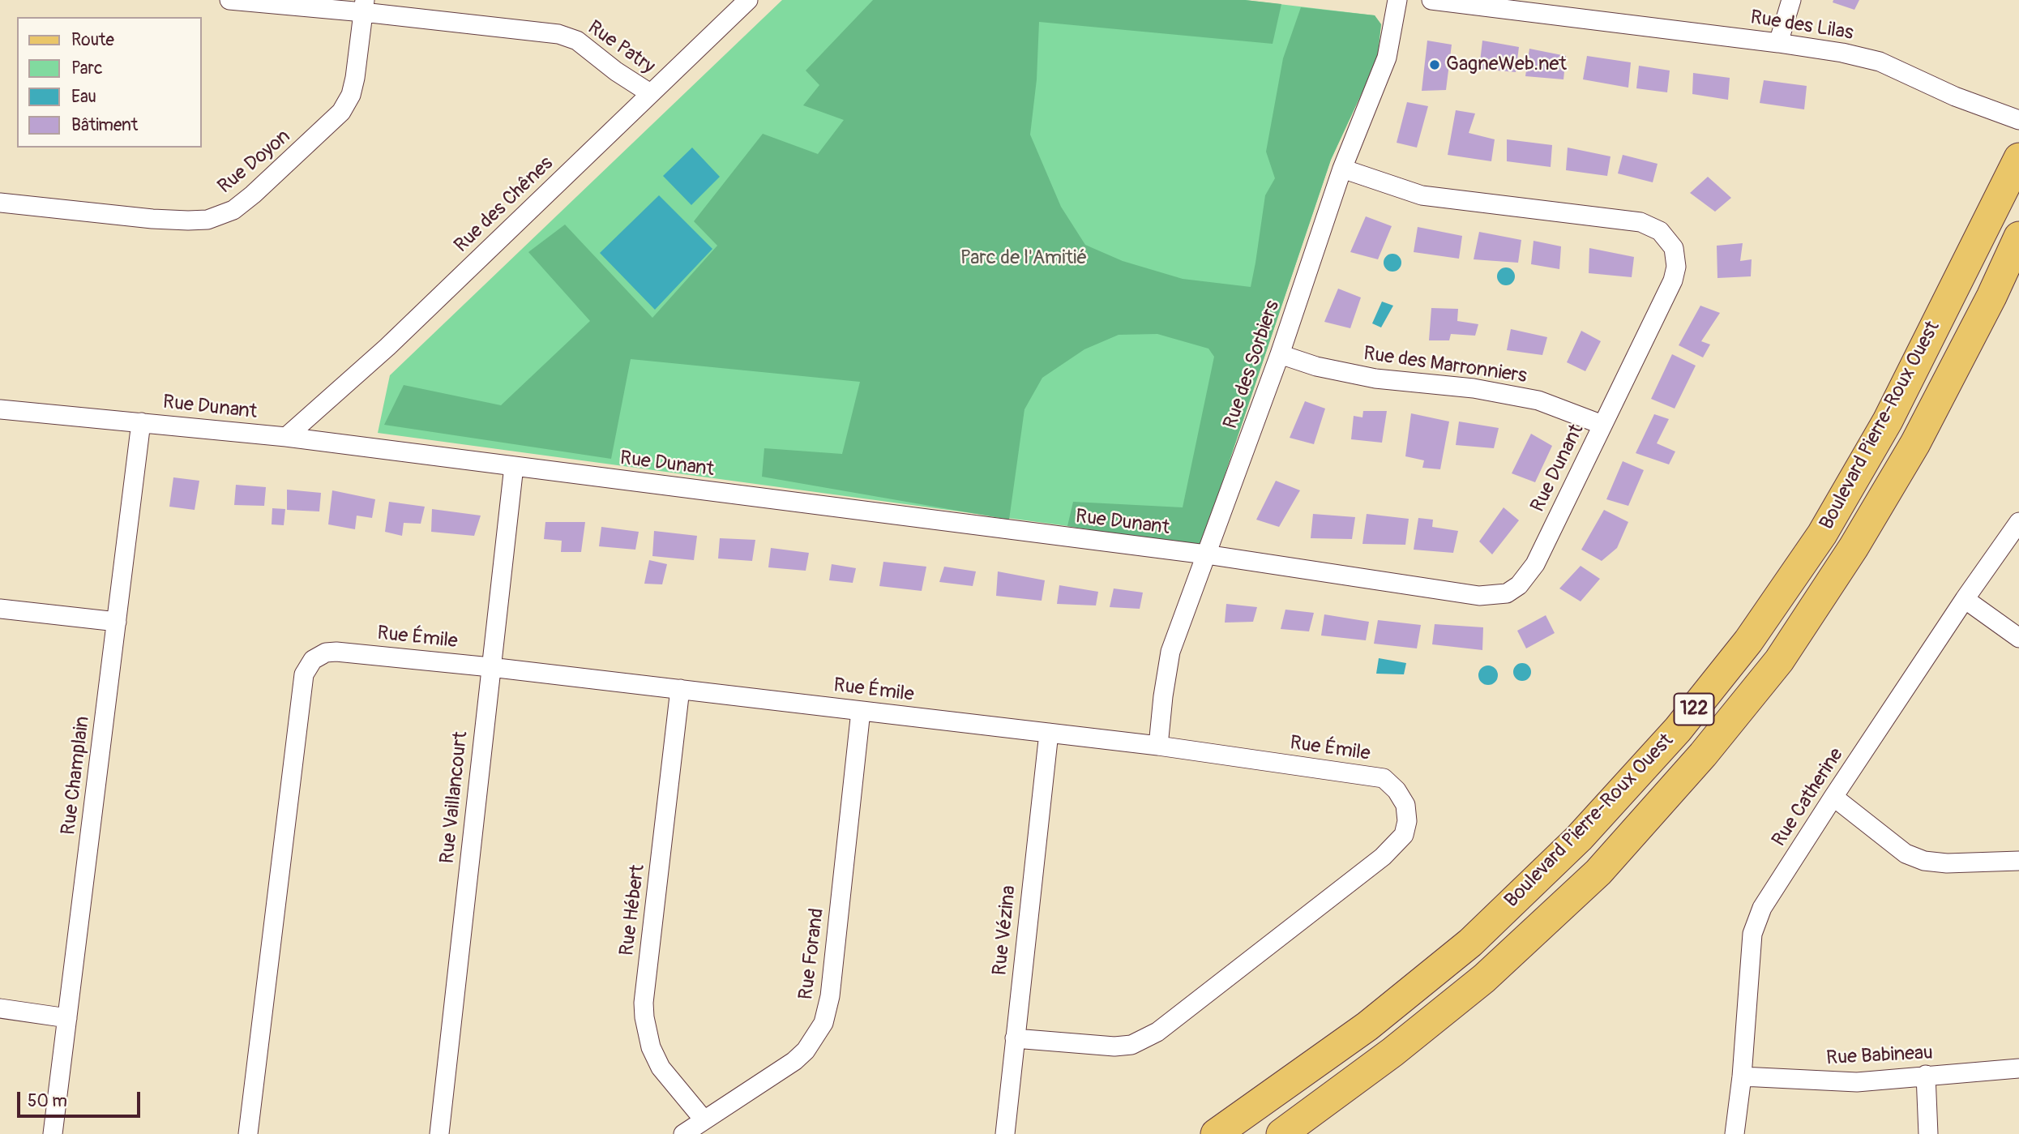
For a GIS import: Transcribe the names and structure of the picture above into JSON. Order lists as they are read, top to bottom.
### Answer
{
  "streets": {
    "main road": ["Boulevard Pierre-Roux Ouest", "122"],
    "street": [
      "Rue des Lilas",
      "Rue Patry",
      "Rue Doyon",
      "Rue des Chênes",
      "Rue des Sorbiers",
      "Rue des Marronniers",
      "Rue Dunant",
      "Rue Émile",
      "Rue Champlain",
      "Rue Vaillancourt",
      "Rue Catherine",
      "Rue Hébert",
      "Rue Vézina",
      "Rue Forand",
      "Rue Babineau"
    ]
  },
  "crossings": [
    ["Rue Patry", "Rue Doyon"],
    ["Rue Patry", "Rue des Chênes"],
    ["Rue des Chênes", "Rue Dunant"],
    ["Rue des Sorbiers", "Rue des Marronniers"],
    ["Rue des Sorbiers", "Rue Dunant"],
    ["Rue des Sorbiers", "Rue Émile"],
    ["Rue des Marronniers", "Rue Dunant"],
    ["Rue Dunant", "Rue Champlain"],
    ["Rue Dunant", "Rue Vaillancourt"],
    ["Rue Émile", "Rue Vaillancourt"],
    ["Rue Émile", "Rue Hébert"],
    ["Rue Émile", "Rue Vézina"],
    ["Rue Émile", "Rue Forand"],
    ["Rue Catherine", "Rue Babineau"],
    ["Rue Hébert", "Rue Forand"]
  ],
  "parks": ["Parc de l'Amitié"],
  "places": ["GagneWeb.net"],
  "legend": [
    "Route",
    "Parc",
    "Eau",
    "Bâtiment"
  ],
  "scale_bar": "50 m"
}
